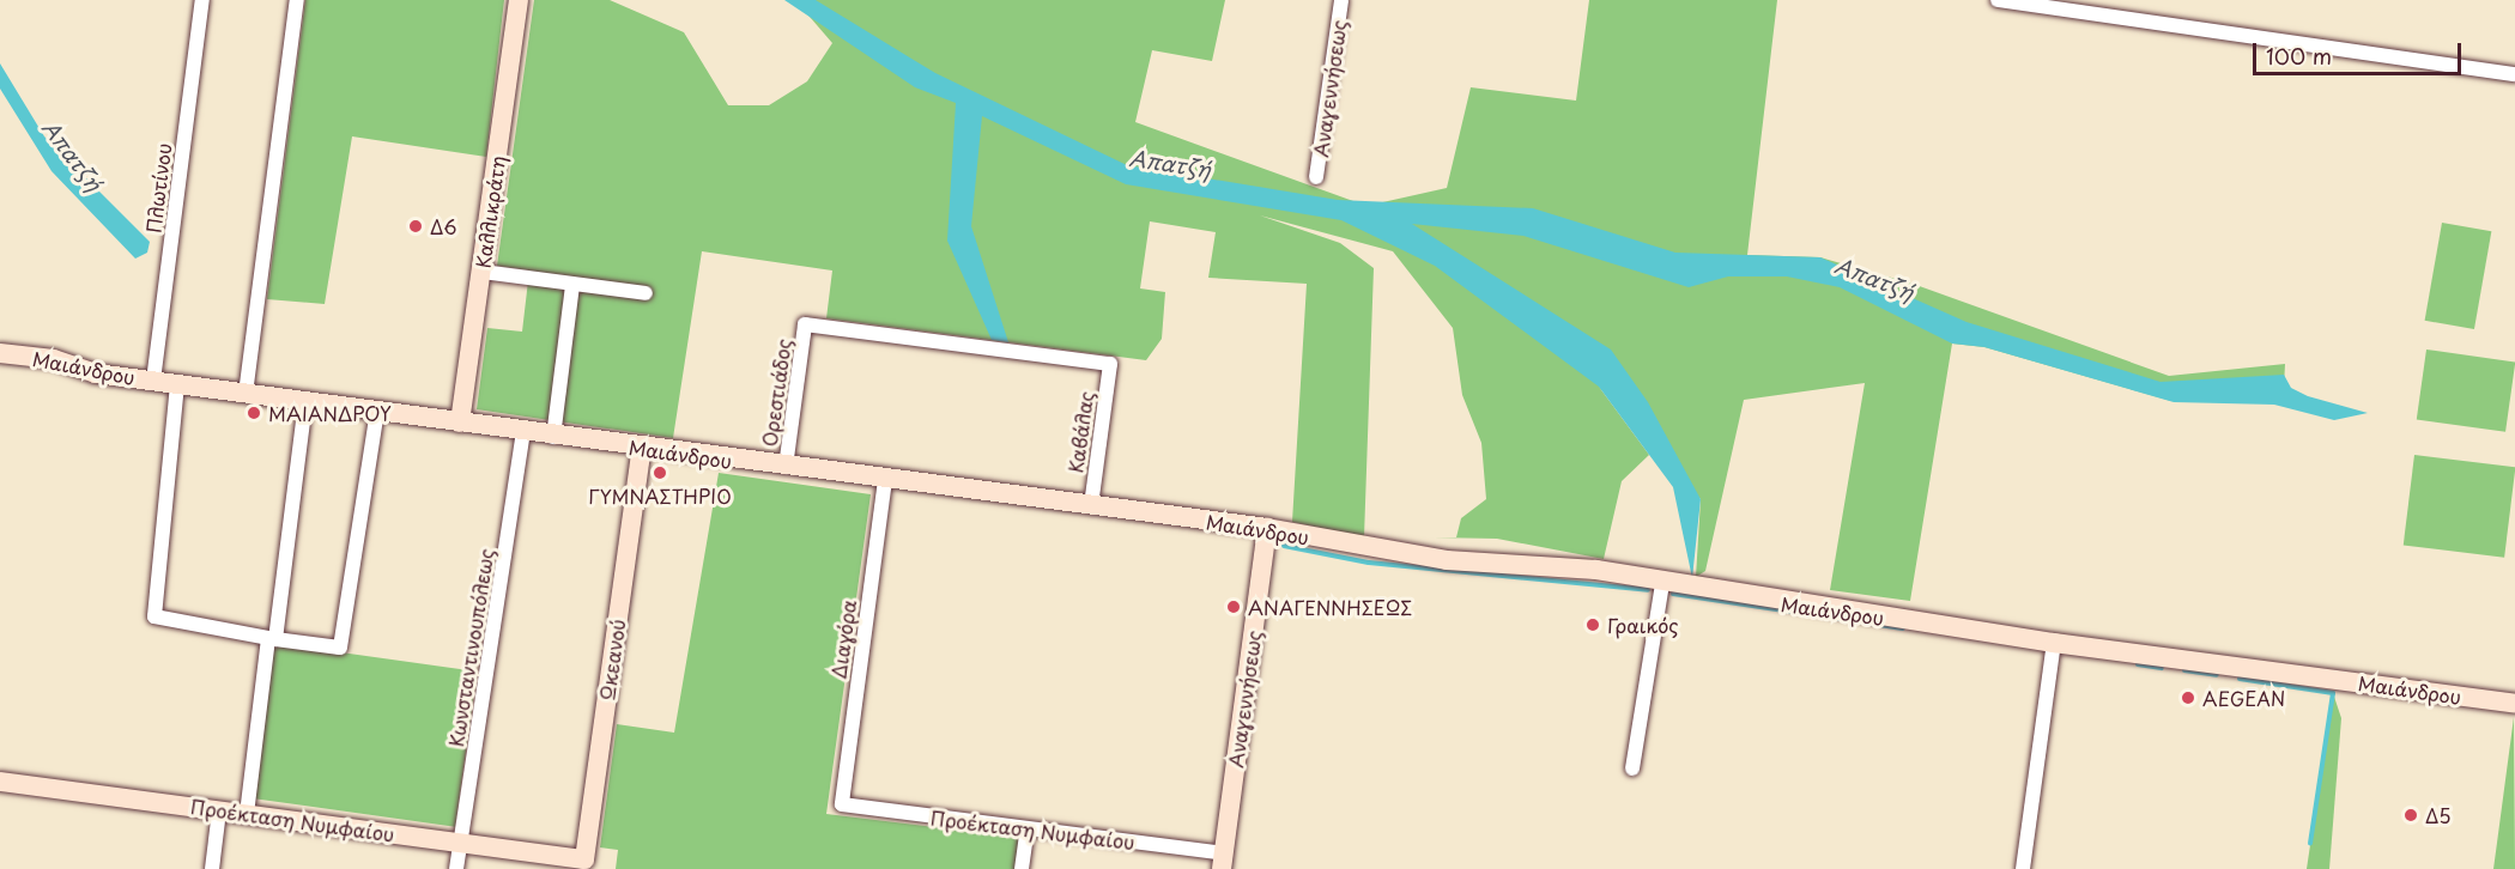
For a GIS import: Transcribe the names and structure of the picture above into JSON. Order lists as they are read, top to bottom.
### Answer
{
  "streets": {
    "main road": [
      "Αναγεννήσεως",
      "Καλλικράτη",
      "Μαιάνδρου",
      "Ωκεανού",
      "Προέκταση Νυμφαίου"
    ],
    "street": [
      "Πλωτίνου",
      "Ορεστιάδος",
      "Καβάλας",
      "Διαγόρα",
      "Κωνσταντινουπόλεως"
    ]
  },
  "crossings": [
    ["Αναγεννήσεως", "Μαιάνδρου"],
    ["Αναγεννήσεως", "Προέκταση Νυμφαίου"],
    ["Πλωτίνου", "Μαιάνδρου"],
    ["Καλλικράτη", "Μαιάνδρου"],
    ["Μαιάνδρου", "Ορεστιάδος"],
    ["Μαιάνδρου", "Καβάλας"],
    ["Μαιάνδρου", "Διαγόρα"],
    ["Μαιάνδρου", "Κωνσταντινουπόλεως"],
    ["Μαιάνδρου", "Ωκεανού"],
    ["Ορεστιάδος", "Καβάλας"],
    ["Διαγόρα", "Προέκταση Νυμφαίου"],
    ["Κωνσταντινουπόλεως", "Προέκταση Νυμφαίου"],
    ["Ωκεανού", "Προέκταση Νυμφαίου"]
  ],
  "water": ["Απατζή"],
  "places": [
    "Δ6",
    "ΜΑΙΑΝΔΡΟΥ",
    "ΓΥΜΝΑΣΤΗΡΙΟ",
    "ΑΝΑΓΕΝΝΗΣΕΩΣ",
    "Γραικός",
    "AEGEAN",
    "Δ5"
  ],
  "scale_bar": "100 m"
}
